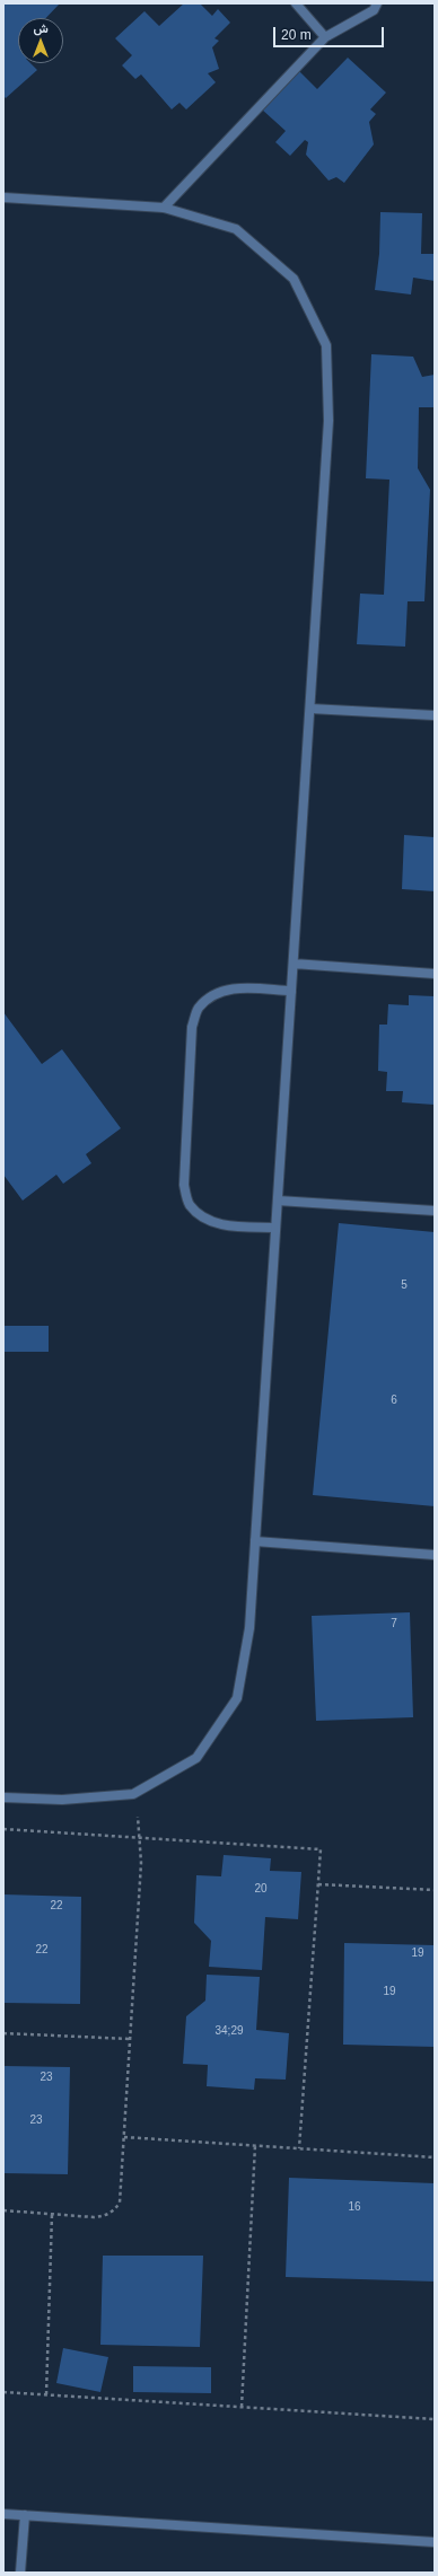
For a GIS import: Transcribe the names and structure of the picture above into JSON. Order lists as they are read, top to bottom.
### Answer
{
  "house_numbers": [
    "5",
    "6",
    "7",
    "20",
    "22",
    "22",
    "19",
    "19",
    "34;29",
    "23",
    "23",
    "16"
  ],
  "scale_bar": "20 m",
  "north": "top"
}
